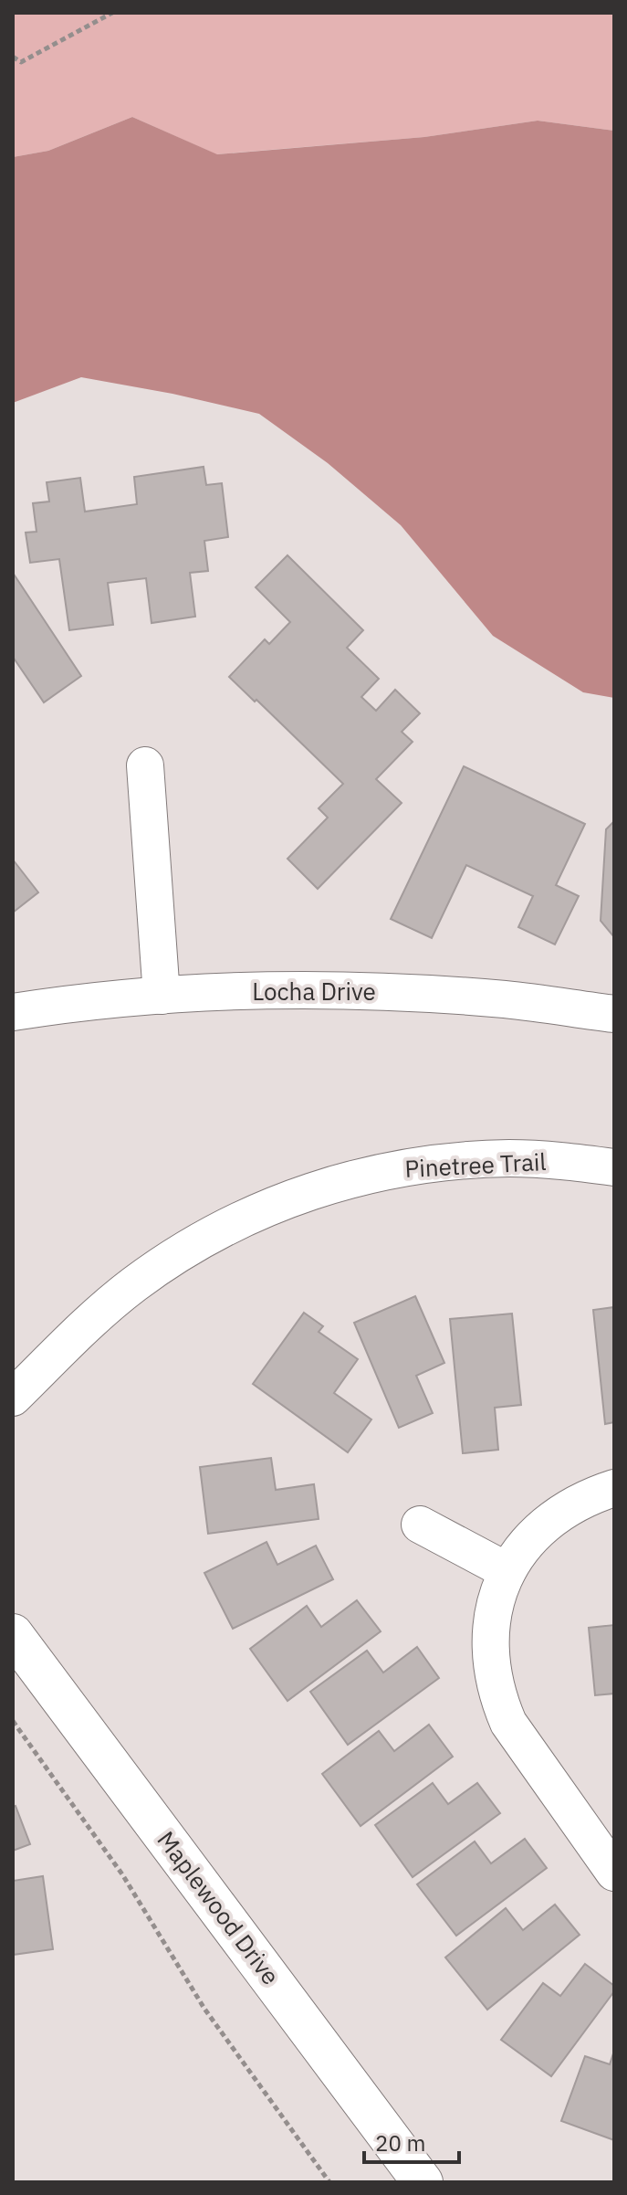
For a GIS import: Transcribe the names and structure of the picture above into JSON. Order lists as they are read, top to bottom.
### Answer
{
  "streets": {
    "street": ["Locha Drive", "Pinetree Trail", "Maplewood Drive"]
  },
  "scale_bar": "20 m"
}
